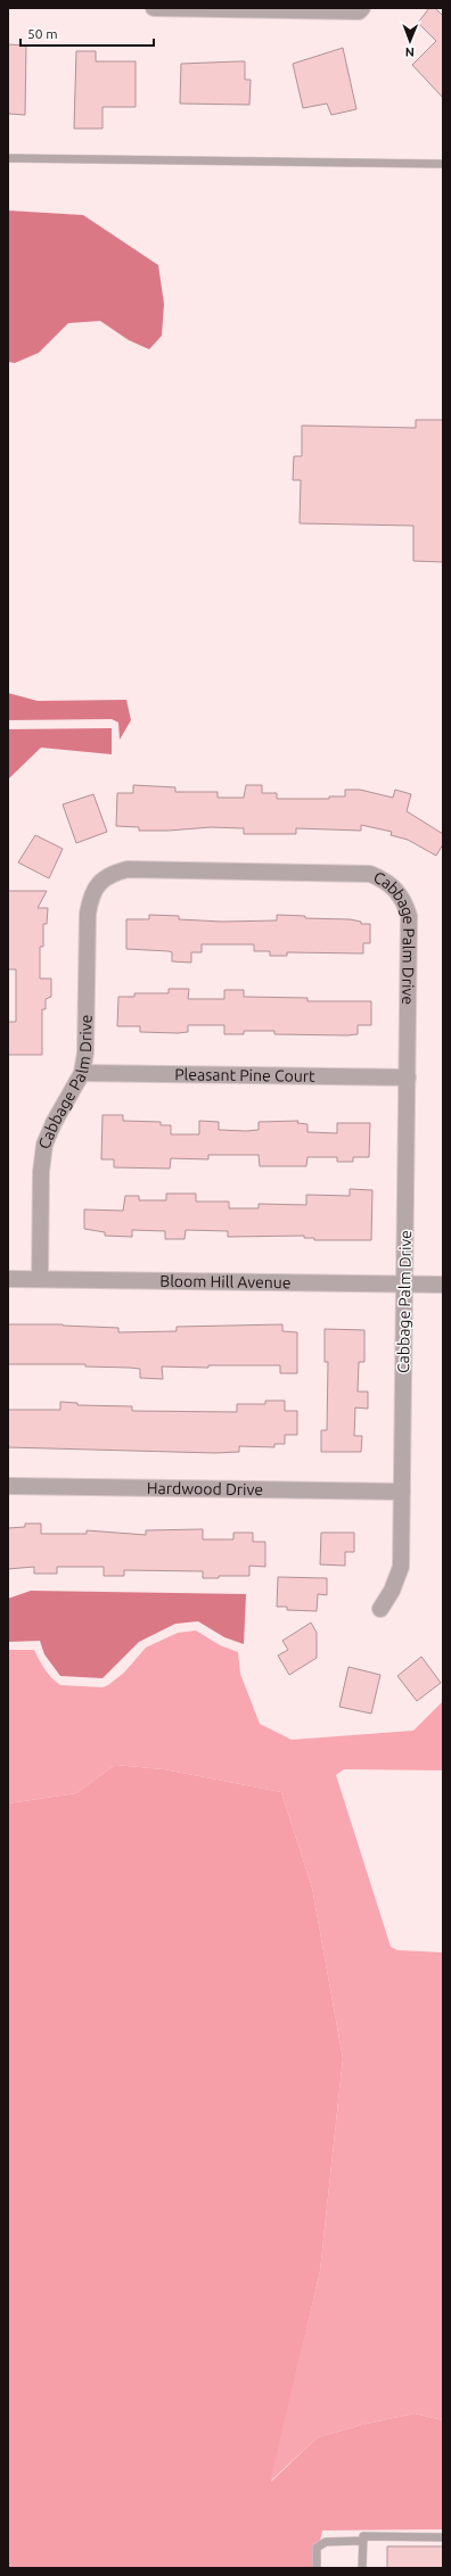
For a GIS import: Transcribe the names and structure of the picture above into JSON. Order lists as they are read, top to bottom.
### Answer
{
  "streets": {
    "street": [
      "Cabbage Palm Drive",
      "Pleasant Pine Court",
      "Bloom Hill Avenue",
      "Hardwood Drive"
    ]
  },
  "crossings": [
    ["Cabbage Palm Drive", "Pleasant Pine Court"],
    ["Cabbage Palm Drive", "Bloom Hill Avenue"],
    ["Cabbage Palm Drive", "Hardwood Drive"]
  ],
  "scale_bar": "50 m",
  "north": "bottom"
}
